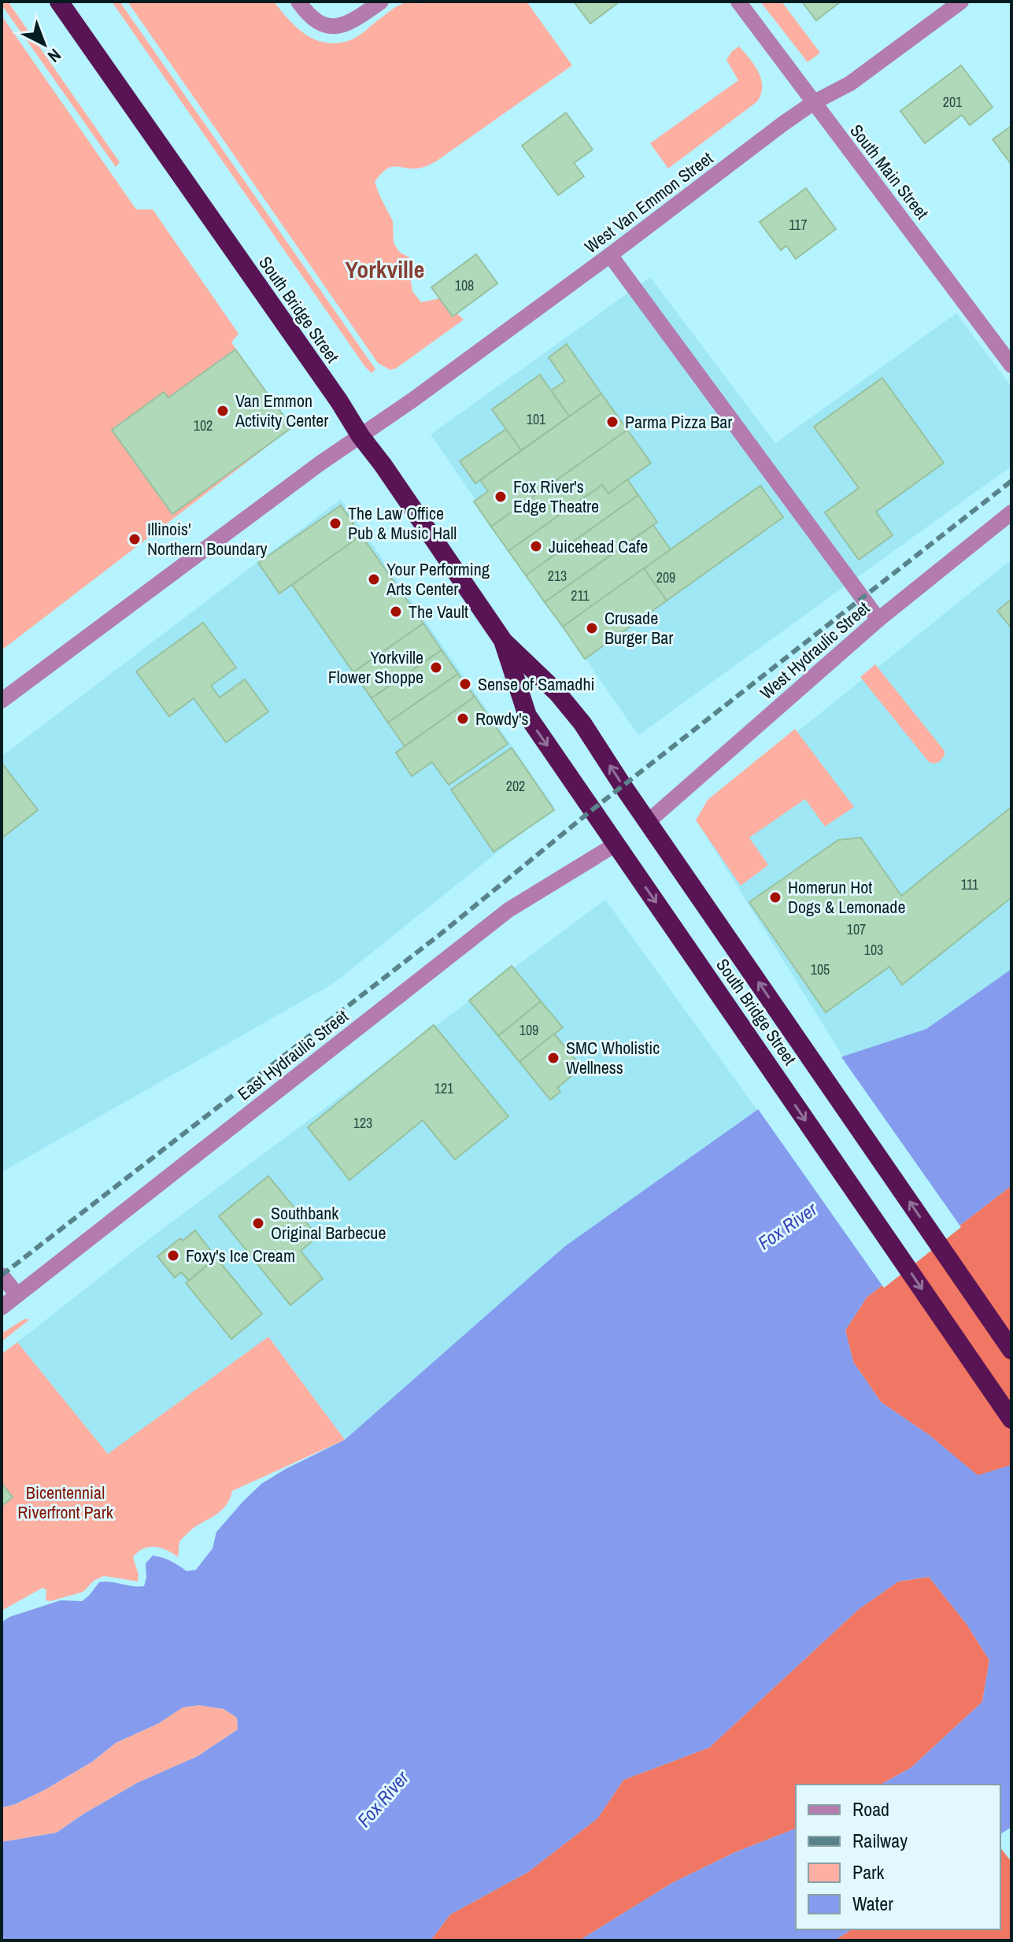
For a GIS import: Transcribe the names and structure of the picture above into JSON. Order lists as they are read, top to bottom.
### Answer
{
  "streets": {
    "highway": ["South Bridge Street"],
    "street": [
      "South Main Street",
      "West Van Emmon Street",
      "West Hydraulic Street",
      "East Hydraulic Street"
    ]
  },
  "crossings": [
    ["South Main Street", "West Van Emmon Street"],
    ["West Van Emmon Street", "South Bridge Street"],
    ["South Bridge Street", "West Hydraulic Street"],
    ["South Bridge Street", "East Hydraulic Street"]
  ],
  "districts": ["Yorkville"],
  "water": ["Fox River"],
  "parks": ["Bicentennial Riverfront Park"],
  "places": [
    "Van Emmon Activity Center",
    "Parma Pizza Bar",
    "Fox River's Edge Theatre",
    "The Law Office Pub & Music Hall",
    "Illinois' Northern Boundary",
    "Juicehead Cafe",
    "Your Performing Arts Center",
    "The Vault",
    "Crusade Burger Bar",
    "Yorkville Flower Shoppe",
    "Sense of Samadhi",
    "Rowdy's",
    "Homerun Hot Dogs & Lemonade",
    "SMC Wholistic Wellness",
    "Southbank Original Barbecue",
    "Foxy's Ice Cream"
  ],
  "house_numbers": [
    "201",
    "117",
    "108",
    "101",
    "102",
    "213",
    "209",
    "211",
    "202",
    "111",
    "107",
    "103",
    "105",
    "109",
    "121",
    "123"
  ],
  "legend": [
    "Road",
    "Railway",
    "Park",
    "Water"
  ],
  "north": "bottom right"
}
